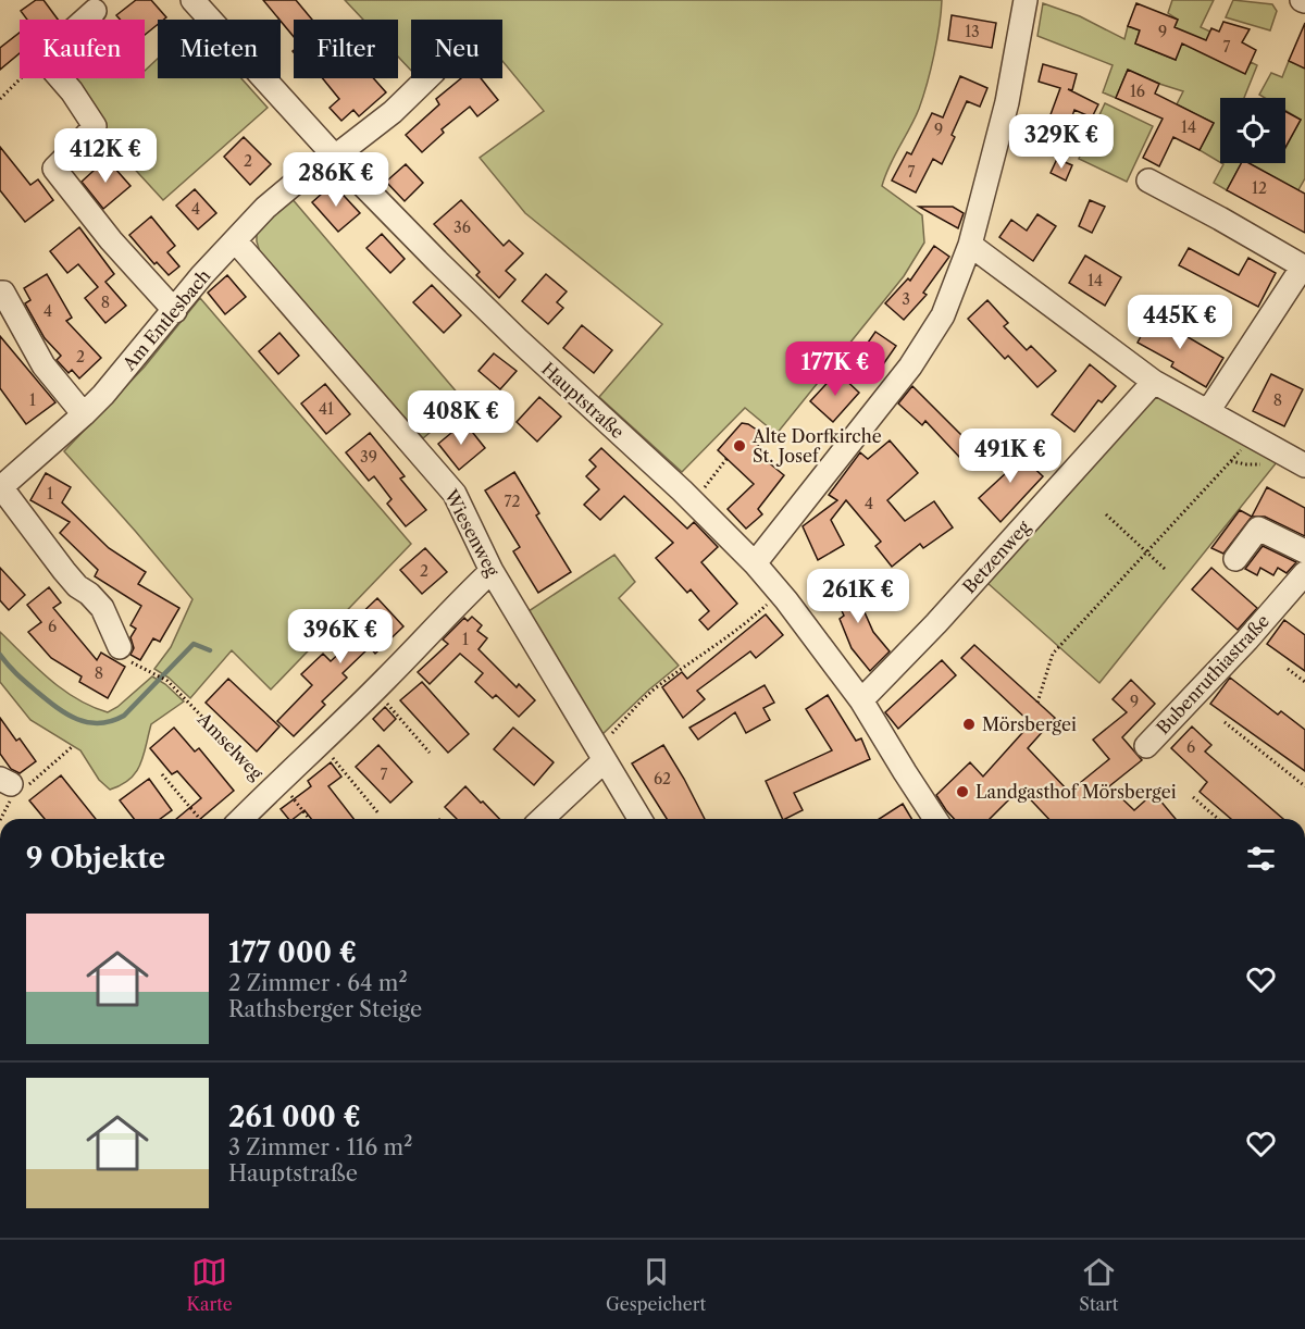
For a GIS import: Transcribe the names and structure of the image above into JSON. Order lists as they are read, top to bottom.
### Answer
{
  "streets": {
    "street": [
      "Am Entlesbach",
      "Hauptstraße",
      "Wiesenweg",
      "Betzenweg",
      "Bubenruthiastraße",
      "Amselweg"
    ]
  },
  "crossings": [
    ["Am Entlesbach", "Hauptstraße"],
    ["Am Entlesbach", "Wiesenweg"],
    ["Hauptstraße", "Betzenweg"],
    ["Wiesenweg", "Amselweg"]
  ],
  "places": ["Alte Dorfkirche St. Josef", "Mörsbergei", "Landgasthof Mörsbergei"],
  "house_numbers": [
    "13",
    "9",
    "7",
    "16",
    "14",
    "9",
    "2",
    "7",
    "12",
    "4",
    "36",
    "14",
    "3",
    "8",
    "4",
    "2",
    "1",
    "8",
    "41",
    "39",
    "1",
    "72",
    "4",
    "2",
    "6",
    "1",
    "8",
    "9",
    "6",
    "7",
    "62"
  ],
  "page": {
    "chip": [
      "Kaufen",
      "Mieten",
      "Filter",
      "Neu"
    ],
    "price": [
      "329K €",
      "412K €",
      "286K €",
      "445K €",
      "177K €",
      "408K €",
      "491K €",
      "261K €",
      "396K €"
    ],
    "heading": "9 Objekte",
    "list": [
      {
        "name": "177 000 €",
        "note": "2 Zimmer · 64 m² · Rathsberger Steige"
      },
      {
        "name": "261 000 €",
        "note": "3 Zimmer · 116 m² · Hauptstraße"
      }
    ],
    "tabs": ["Karte", "Gespeichert", "Start"]
  }
}
